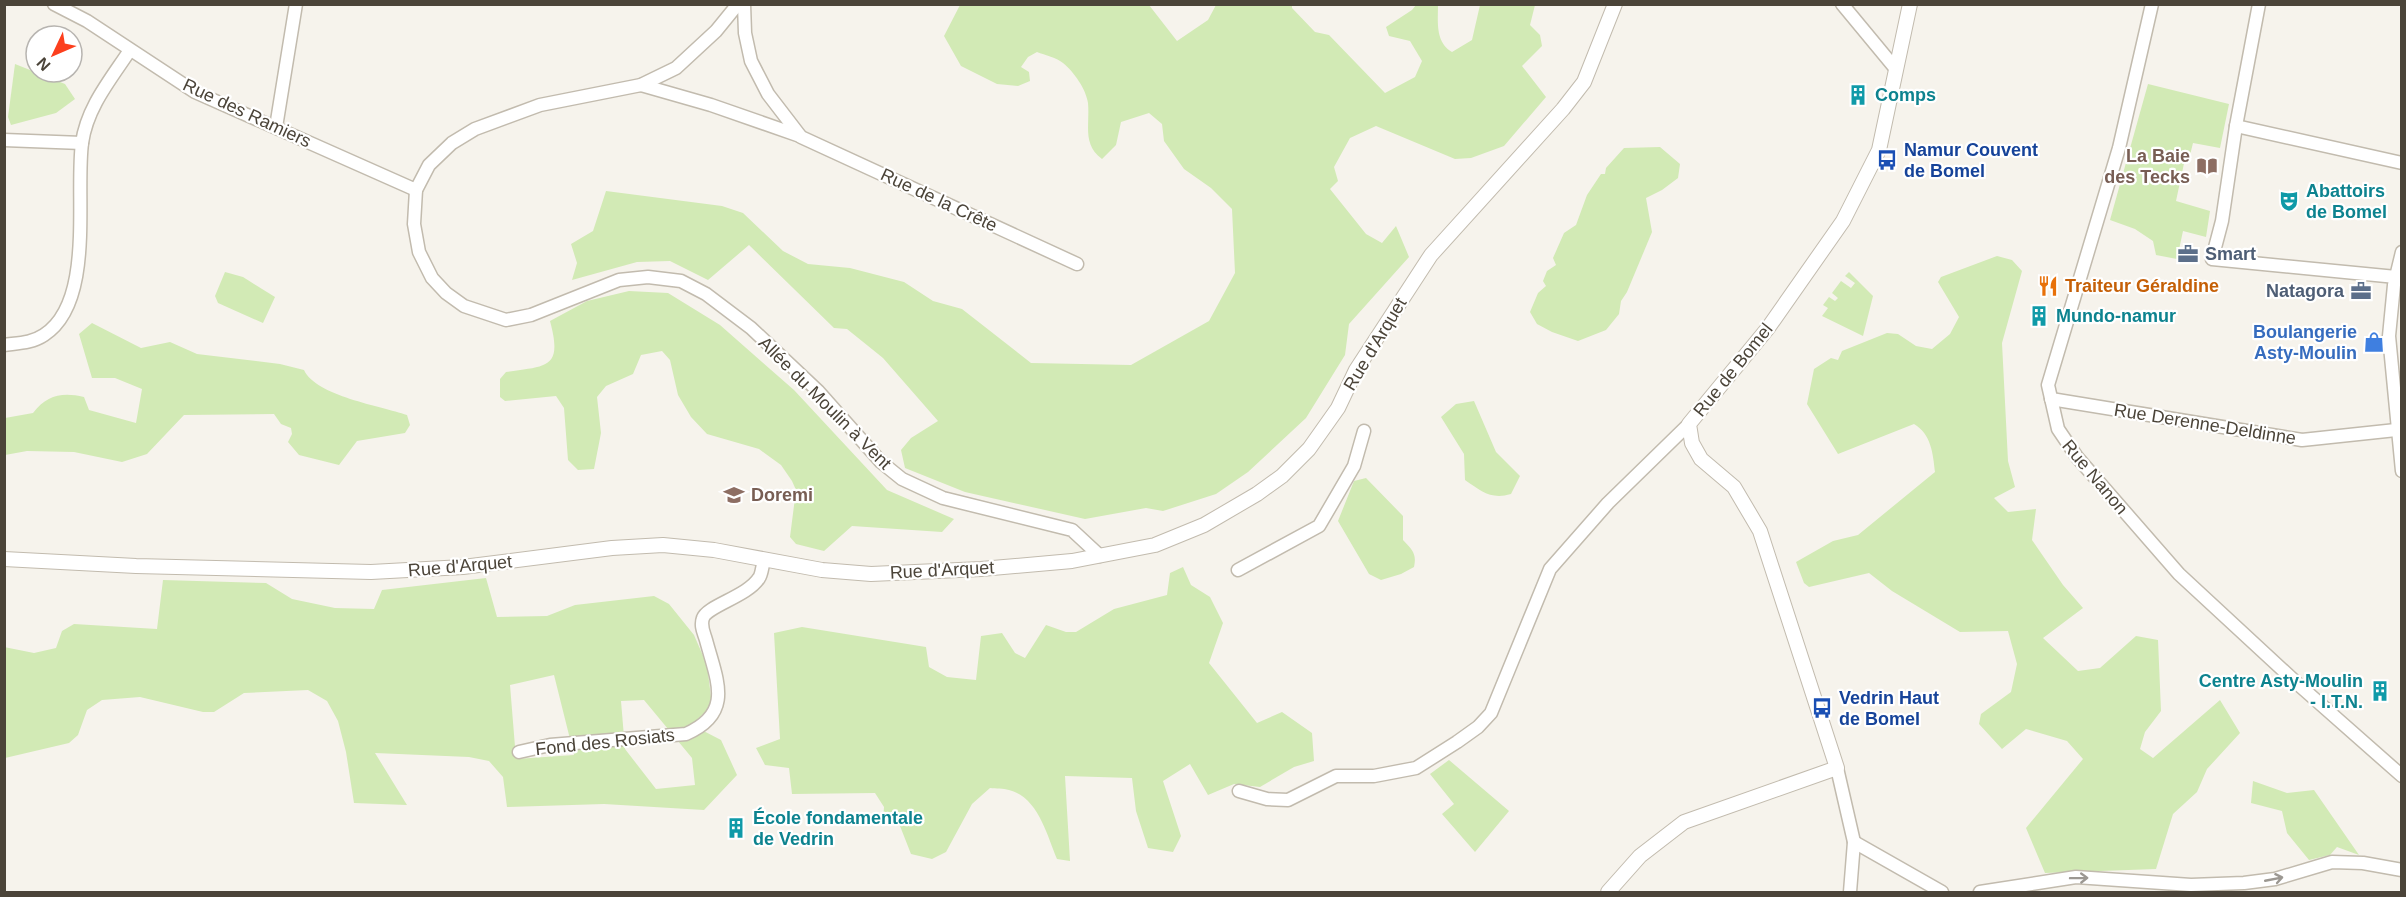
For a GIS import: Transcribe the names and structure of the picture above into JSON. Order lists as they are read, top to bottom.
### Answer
{
  "streets": {
    "street": [
      "Rue des Ramiers",
      "Rue de la Crête",
      "Rue d'Arquet",
      "Rue de Bomel",
      "Allée du Moulin à Vent",
      "Rue Derenne-Deldinne",
      "Rue Nanon",
      "Fond des Rosiats"
    ]
  },
  "crossings": [
    ["Rue des Ramiers", "Allée du Moulin à Vent"],
    ["Rue de la Crête", "Allée du Moulin à Vent"],
    ["Rue d'Arquet", "Allée du Moulin à Vent"],
    ["Rue d'Arquet", "Fond des Rosiats"],
    ["Rue Derenne-Deldinne", "Rue Nanon"]
  ],
  "places": {
    "building": [
      "Comps",
      "Mundo-namur",
      "Centre Asty-Moulin - I.T.N.",
      "École fondamentale de Vedrin"
    ],
    "bus stop": ["Namur Couvent de Bomel", "Vedrin Haut de Bomel"],
    "library": ["La Baie des Tecks"],
    "theatre": ["Abattoirs de Bomel"],
    "office": ["Smart", "Natagora"],
    "restaurant": ["Traiteur Géraldine"],
    "shop": ["Boulangerie Asty-Moulin"],
    "school or university": ["Doremi"]
  },
  "north": "bottom left"
}
